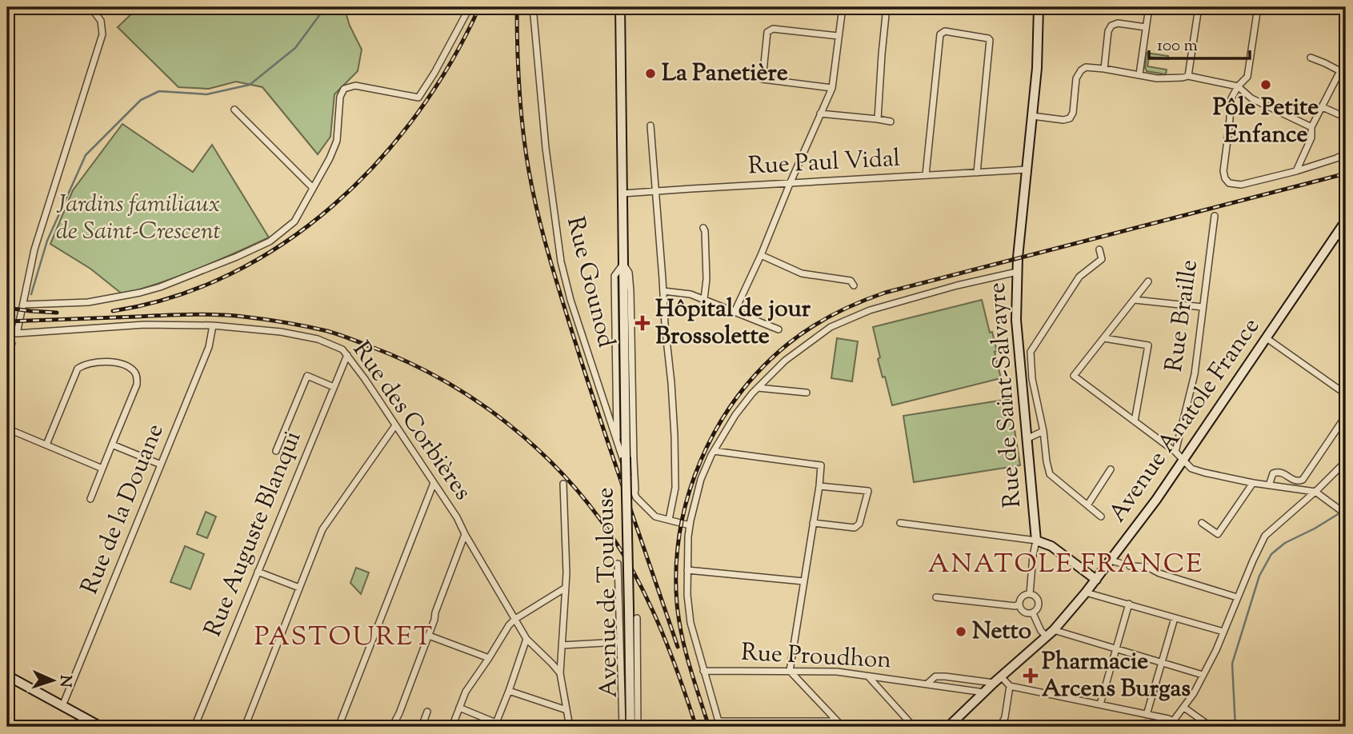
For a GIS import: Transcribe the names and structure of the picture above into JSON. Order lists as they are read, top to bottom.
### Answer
{
  "streets": {
    "main road": ["Rue de Saint-Salvayre", "Avenue Anatole France", "Avenue de Toulouse"],
    "street": [
      "Rue Paul Vidal",
      "Rue Gounod",
      "Rue Braille",
      "Rue des Corbières",
      "Rue de la Douane",
      "Rue Auguste Blanqui",
      "Rue Proudhon"
    ]
  },
  "crossings": [
    ["Rue Paul Vidal", "Rue de Saint-Salvayre"],
    ["Rue Paul Vidal", "Avenue de Toulouse"],
    ["Rue de Saint-Salvayre", "Avenue Anatole France"],
    ["Avenue Anatole France", "Rue Proudhon"],
    ["Rue des Corbières", "Rue de la Douane"],
    ["Rue des Corbières", "Rue Auguste Blanqui"]
  ],
  "districts": ["ANATOLE FRANCE", "PASTOURET"],
  "parks": ["Jardins familiaux de Saint-Crescent"],
  "places": {
    "other": ["La Panetière", "Pôle Petite Enfance", "Netto"],
    "health": ["Hôpital de jour Brossolette", "Pharmacie Arcens Burgas"]
  },
  "scale_bar": "100 m",
  "north": "right"
}
